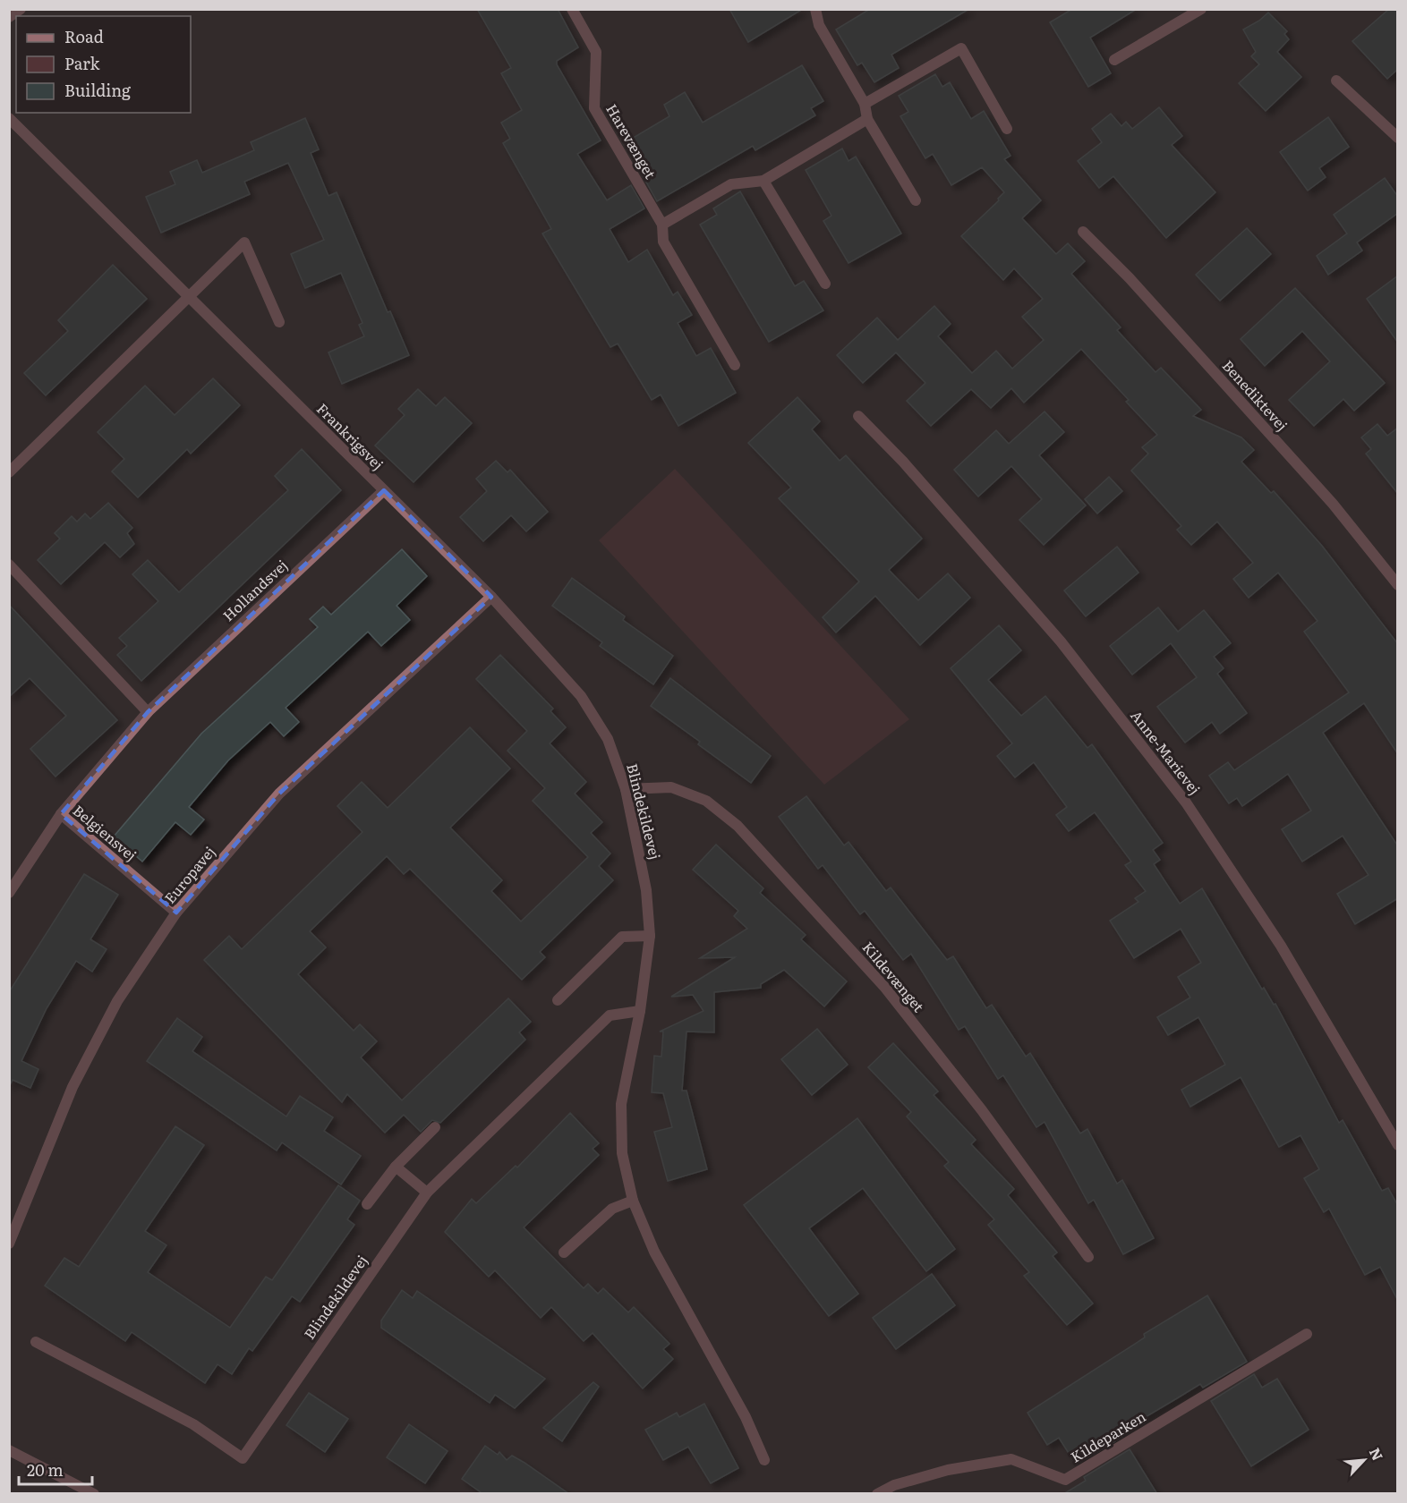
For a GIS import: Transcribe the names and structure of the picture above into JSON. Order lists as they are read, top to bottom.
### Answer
{
  "streets": {
    "street": [
      "Harevænget",
      "Benediktevej",
      "Frankrigsvej",
      "Hollandsvej",
      "Anne-Marievej",
      "Blindekildevej",
      "Belgiensvej",
      "Europavej",
      "Kildevænget",
      "Kildeparken"
    ]
  },
  "crossings": [
    ["Frankrigsvej", "Hollandsvej"],
    ["Frankrigsvej", "Blindekildevej"],
    ["Frankrigsvej", "Europavej"],
    ["Hollandsvej", "Belgiensvej"],
    ["Blindekildevej", "Europavej"],
    ["Blindekildevej", "Kildevænget"],
    ["Belgiensvej", "Europavej"]
  ],
  "legend": ["Road", "Park", "Building"],
  "scale_bar": "20 m",
  "north": "top right"
}
